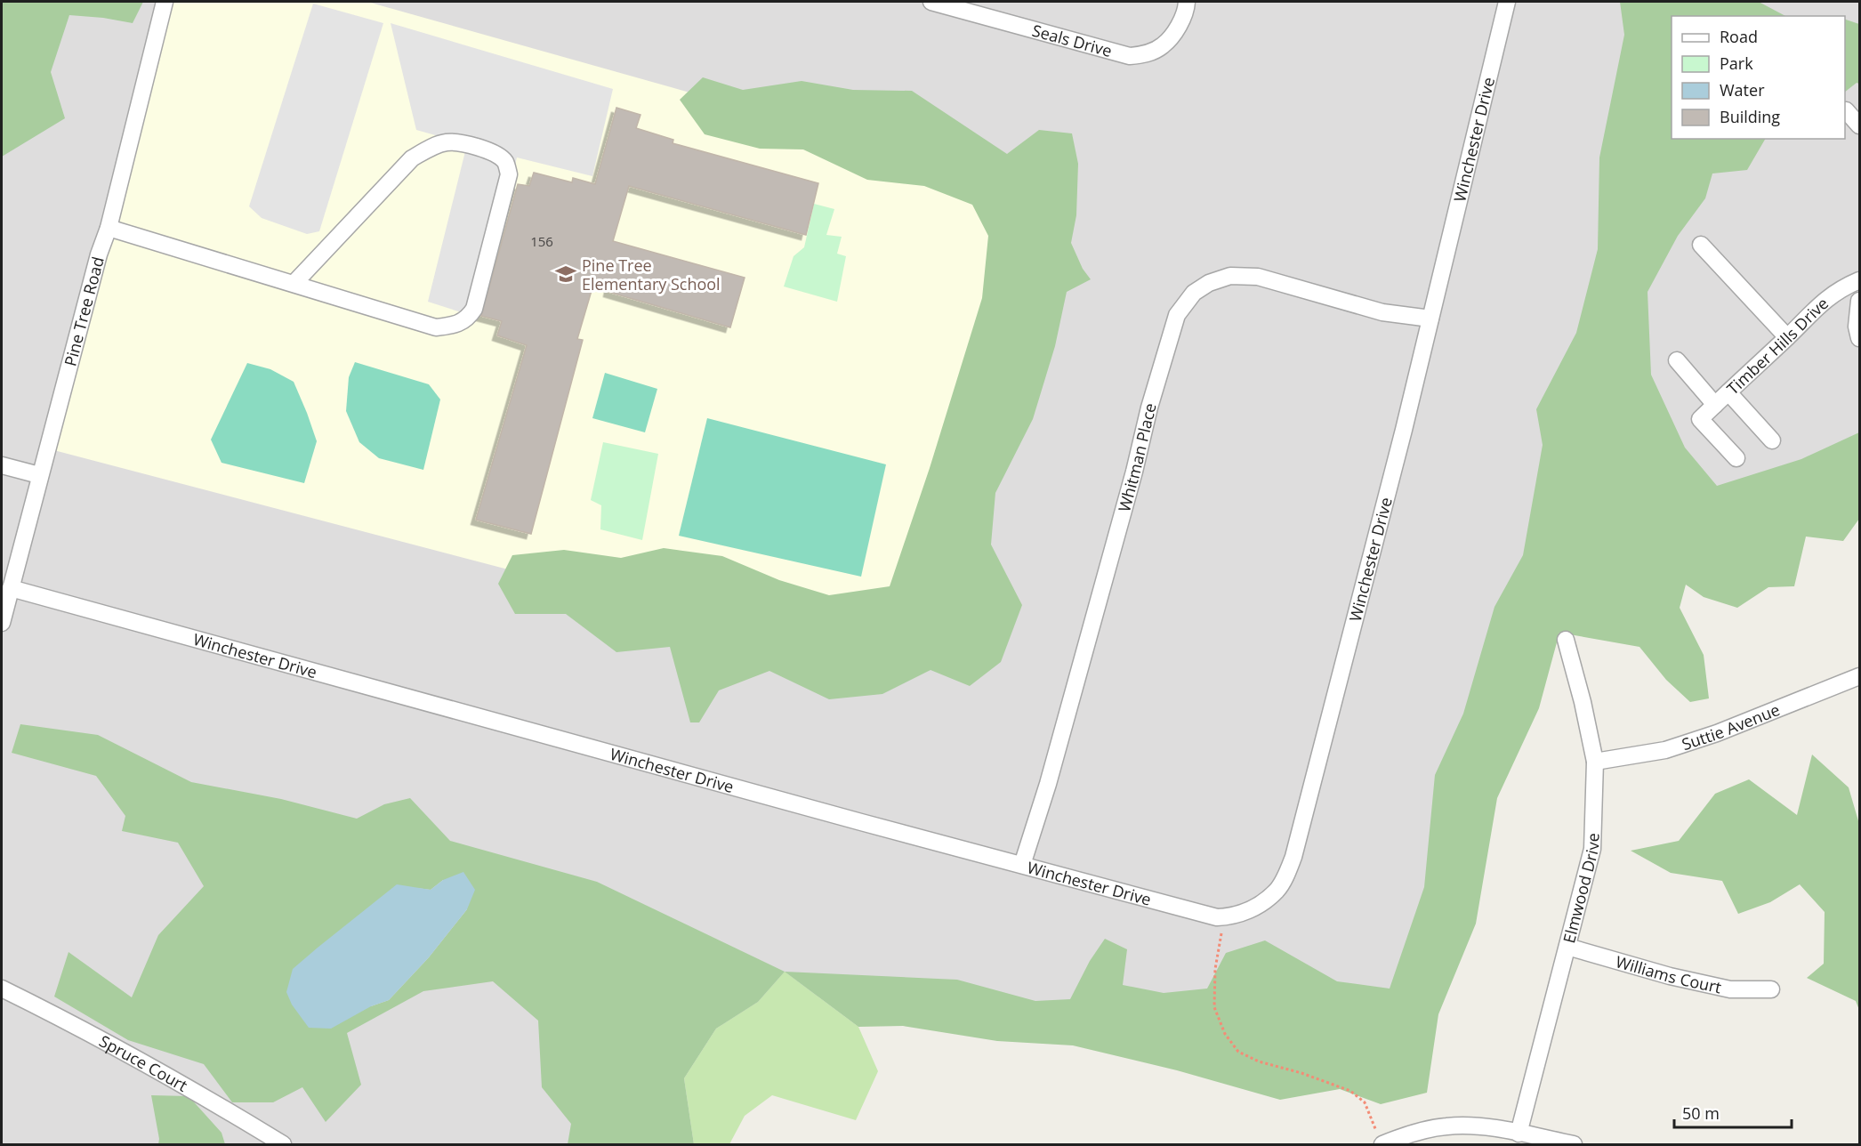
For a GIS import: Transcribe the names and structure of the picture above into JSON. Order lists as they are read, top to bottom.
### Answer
{
  "streets": {
    "street": [
      "Seals Drive",
      "Winchester Drive",
      "Pine Tree Road",
      "Timber Hills Drive",
      "Whitman Place",
      "Suttie Avenue",
      "Elmwood Drive",
      "Williams Court",
      "Spruce Court"
    ]
  },
  "crossings": [
    ["Winchester Drive", "Pine Tree Road"],
    ["Winchester Drive", "Whitman Place"],
    ["Suttie Avenue", "Elmwood Drive"],
    ["Elmwood Drive", "Williams Court"]
  ],
  "places": {
    "school or university": ["Pine Tree Elementary School"]
  },
  "house_numbers": ["156"],
  "legend": [
    "Road",
    "Park",
    "Water",
    "Building"
  ],
  "scale_bar": "50 m"
}
